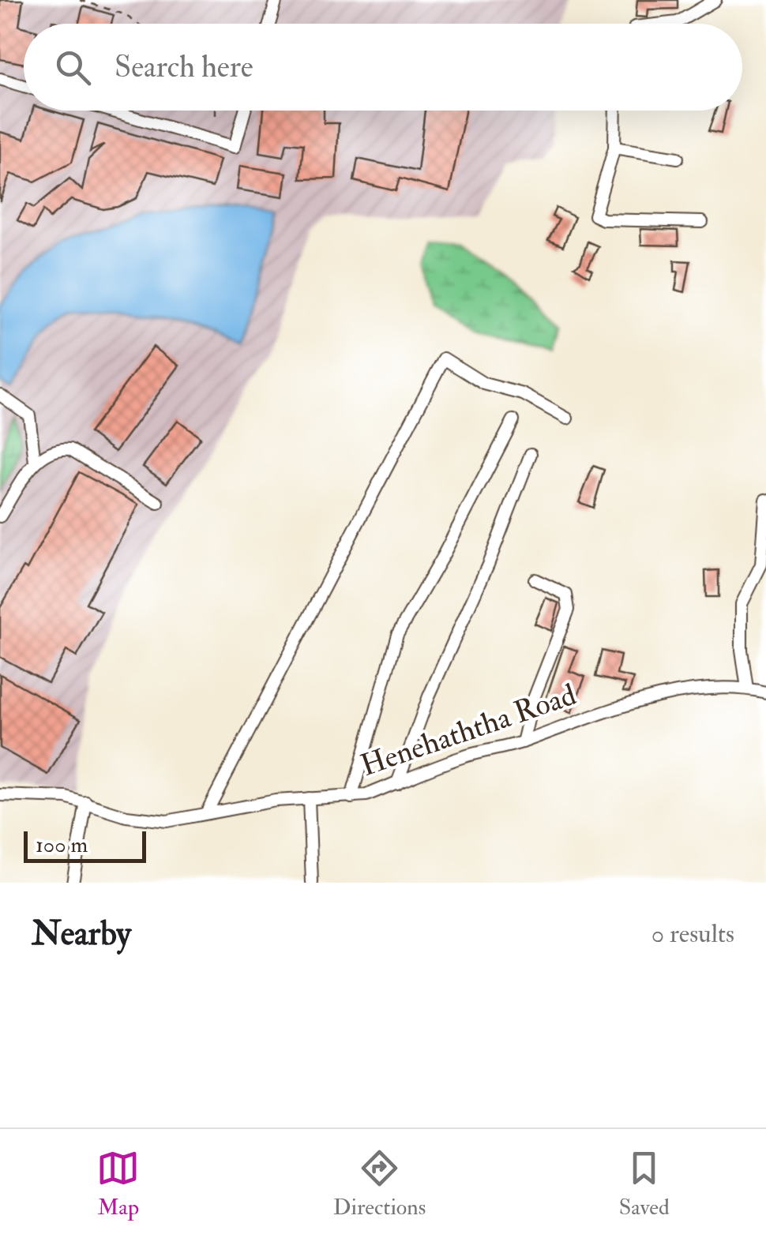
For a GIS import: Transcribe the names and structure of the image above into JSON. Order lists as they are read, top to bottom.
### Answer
{
  "streets": {
    "street": ["Henehaththa Road"]
  },
  "scale_bar": "100 m",
  "page": {
    "search": "Search here",
    "scale": "100 m",
    "heading": ["Nearby", "0 results"],
    "nav": ["Map", "Directions", "Saved"]
  }
}
